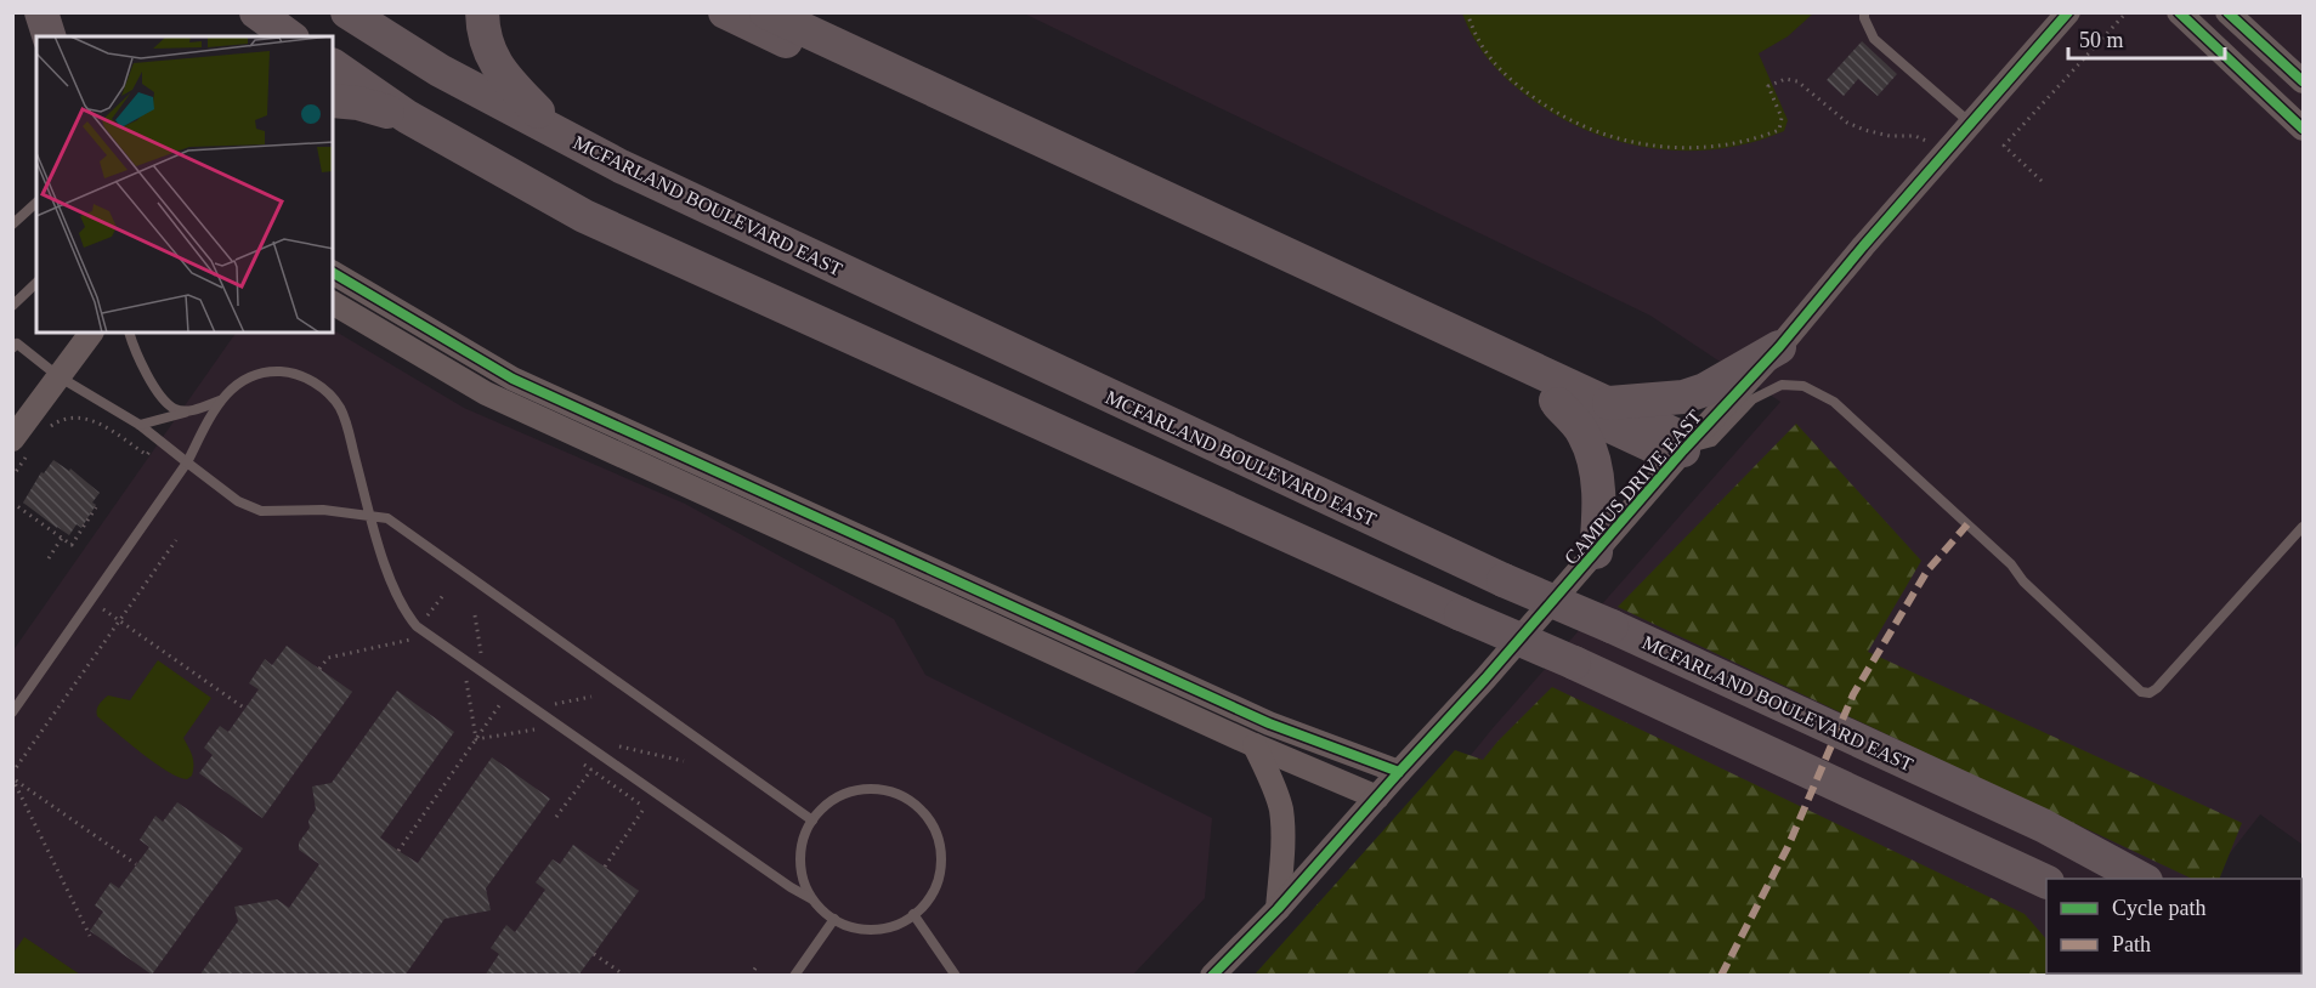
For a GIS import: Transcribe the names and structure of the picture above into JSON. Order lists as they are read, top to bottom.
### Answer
{
  "streets": {
    "highway": ["MCFARLAND BOULEVARD EAST"],
    "street": ["CAMPUS DRIVE EAST"]
  },
  "legend": ["Cycle path", "Path"],
  "scale_bar": "50 m"
}
